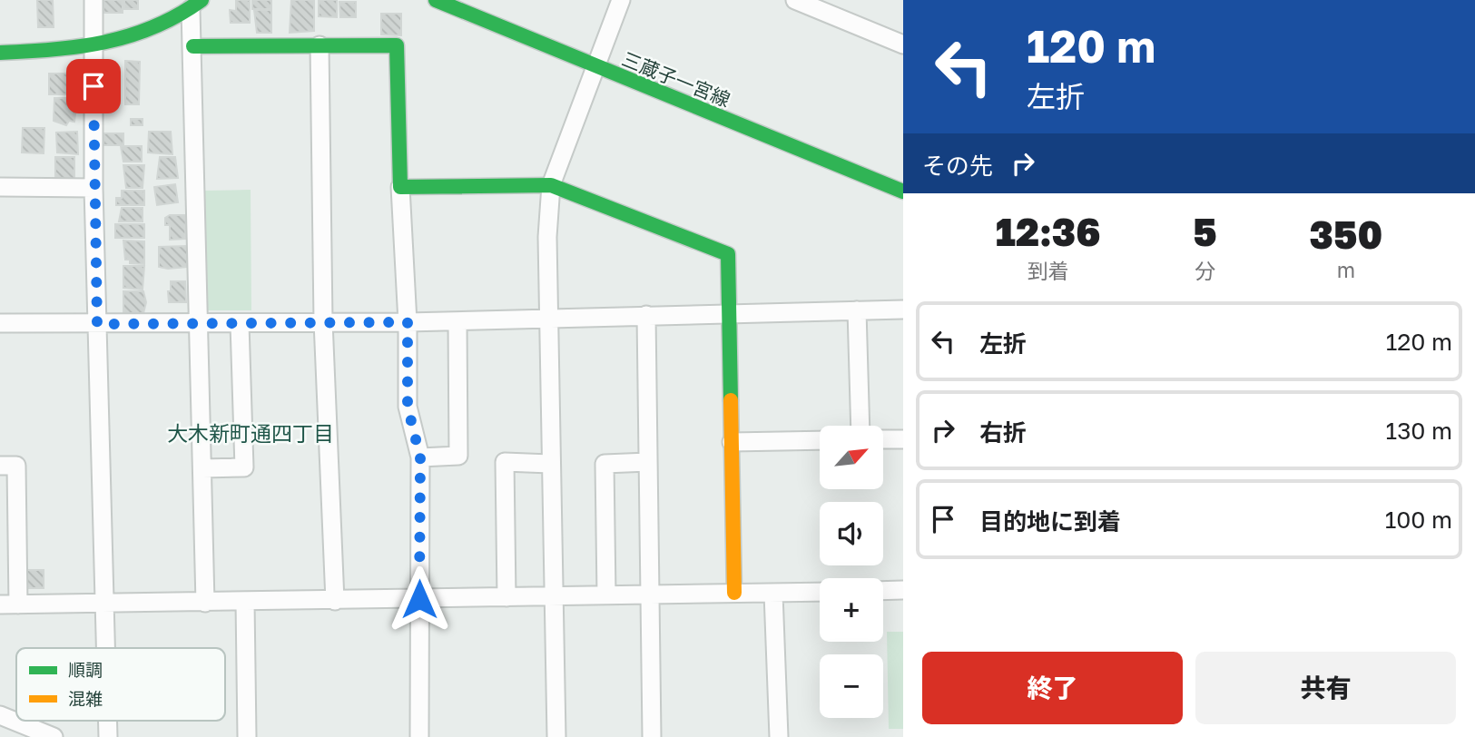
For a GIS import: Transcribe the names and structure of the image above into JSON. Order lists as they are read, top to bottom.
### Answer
{
  "streets": {
    "street": ["三蔵子一宮線"]
  },
  "districts": ["大木新町通四丁目"],
  "legend": ["順調", "混雑"],
  "north": "top right",
  "page": {
    "turn": ["120 m", "左折"],
    "then": "その先",
    "eta": [
      "12:36",
      "到着",
      "5",
      "分",
      "350",
      "m"
    ],
    "list": [
      {
        "name": "左折",
        "value": "120 m"
      },
      {
        "name": "右折",
        "value": "130 m"
      },
      {
        "name": "目的地に到着",
        "value": "100 m"
      }
    ],
    "map_buttons": ["+", "−"],
    "buttons": ["終了", "共有"]
  }
}
